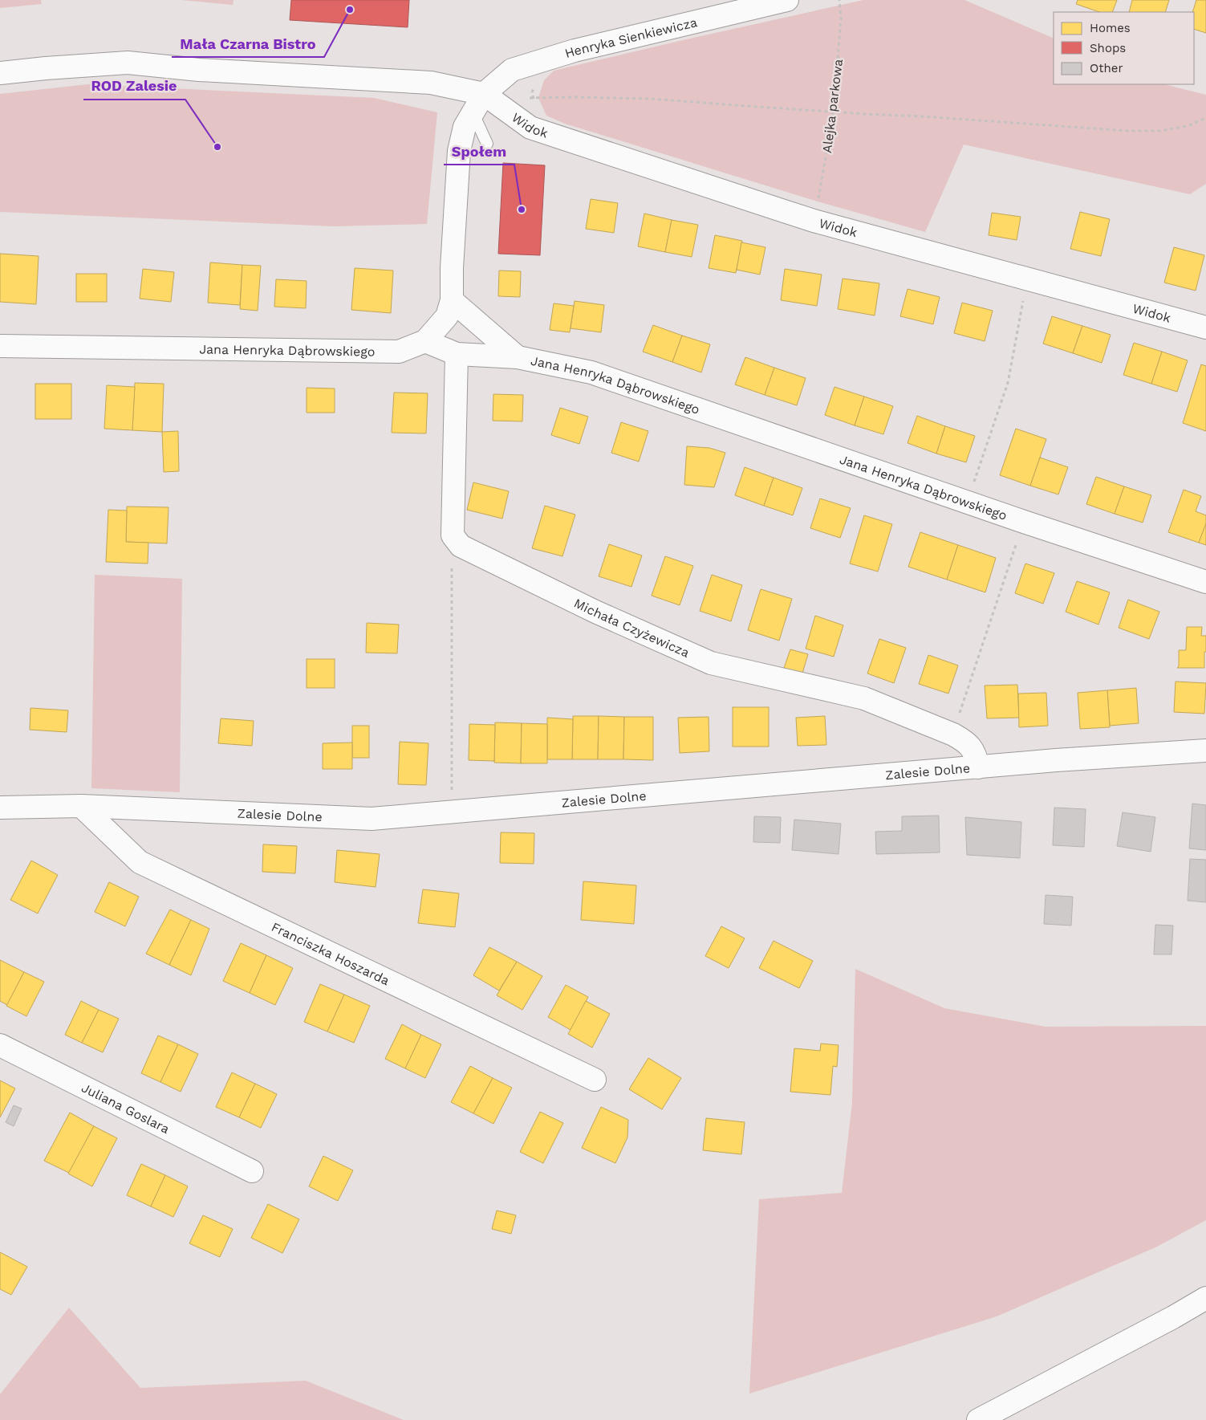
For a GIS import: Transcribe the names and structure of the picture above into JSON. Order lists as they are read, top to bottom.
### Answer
{
  "streets": {
    "street": [
      "Henryka Sienkiewicza",
      "Widok",
      "Jana Henryka Dąbrowskiego",
      "Michała Czyżewicza",
      "Zalesie Dolne",
      "Franciszka Hoszarda",
      "Juliana Goslara"
    ],
    "path": ["Alejka parkowa"]
  },
  "crossings": [
    ["Henryka Sienkiewicza", "Widok"],
    ["Michała Czyżewicza", "Zalesie Dolne"],
    ["Zalesie Dolne", "Franciszka Hoszarda"]
  ],
  "places": ["Mała Czarna Bistro", "ROD Zalesie", "Społem"],
  "legend": ["Homes", "Shops", "Other"]
}
